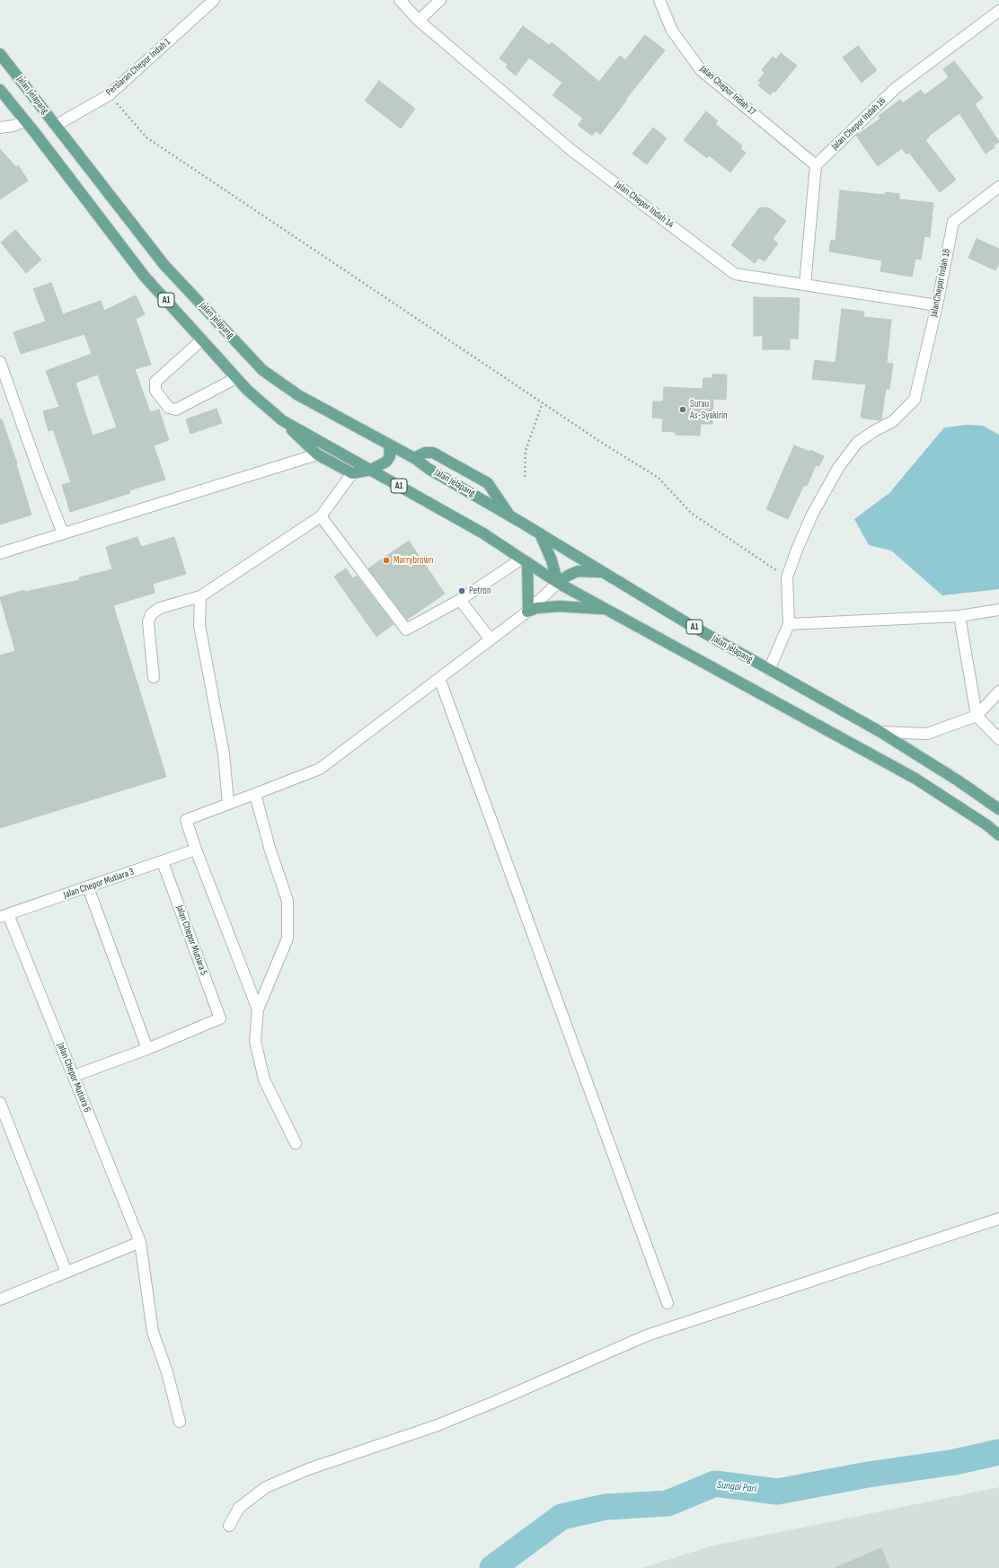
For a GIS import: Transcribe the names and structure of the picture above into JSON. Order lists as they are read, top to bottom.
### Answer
{
  "streets": {
    "main road": ["Jalan Jelapang", "A1"],
    "street": [
      "Persiaran Chepor Indah 1",
      "Jalan Chepor Indah 17",
      "Jalan Chepor Indah 16",
      "Jalan Chepor Indah 14",
      "JalanChepor Indah 18",
      "Jalan Chepor Mutiara 3",
      "Jalan Chepor Mutiara 5",
      "Jalan Chepor Mutiara 6"
    ]
  },
  "crossings": [
    ["Persiaran Chepor Indah 1", "Jalan Jelapang"],
    ["Jalan Chepor Indah 17", "Jalan Chepor Indah 16"],
    ["Jalan Chepor Indah 14", "JalanChepor Indah 18"],
    ["Jalan Chepor Mutiara 3", "Jalan Chepor Mutiara 5"],
    ["Jalan Chepor Mutiara 3", "Jalan Chepor Mutiara 6"]
  ],
  "water": ["Sungai Pari"],
  "places": ["Surau As-Syakirin", "Marrybrown", "Petron"]
}
